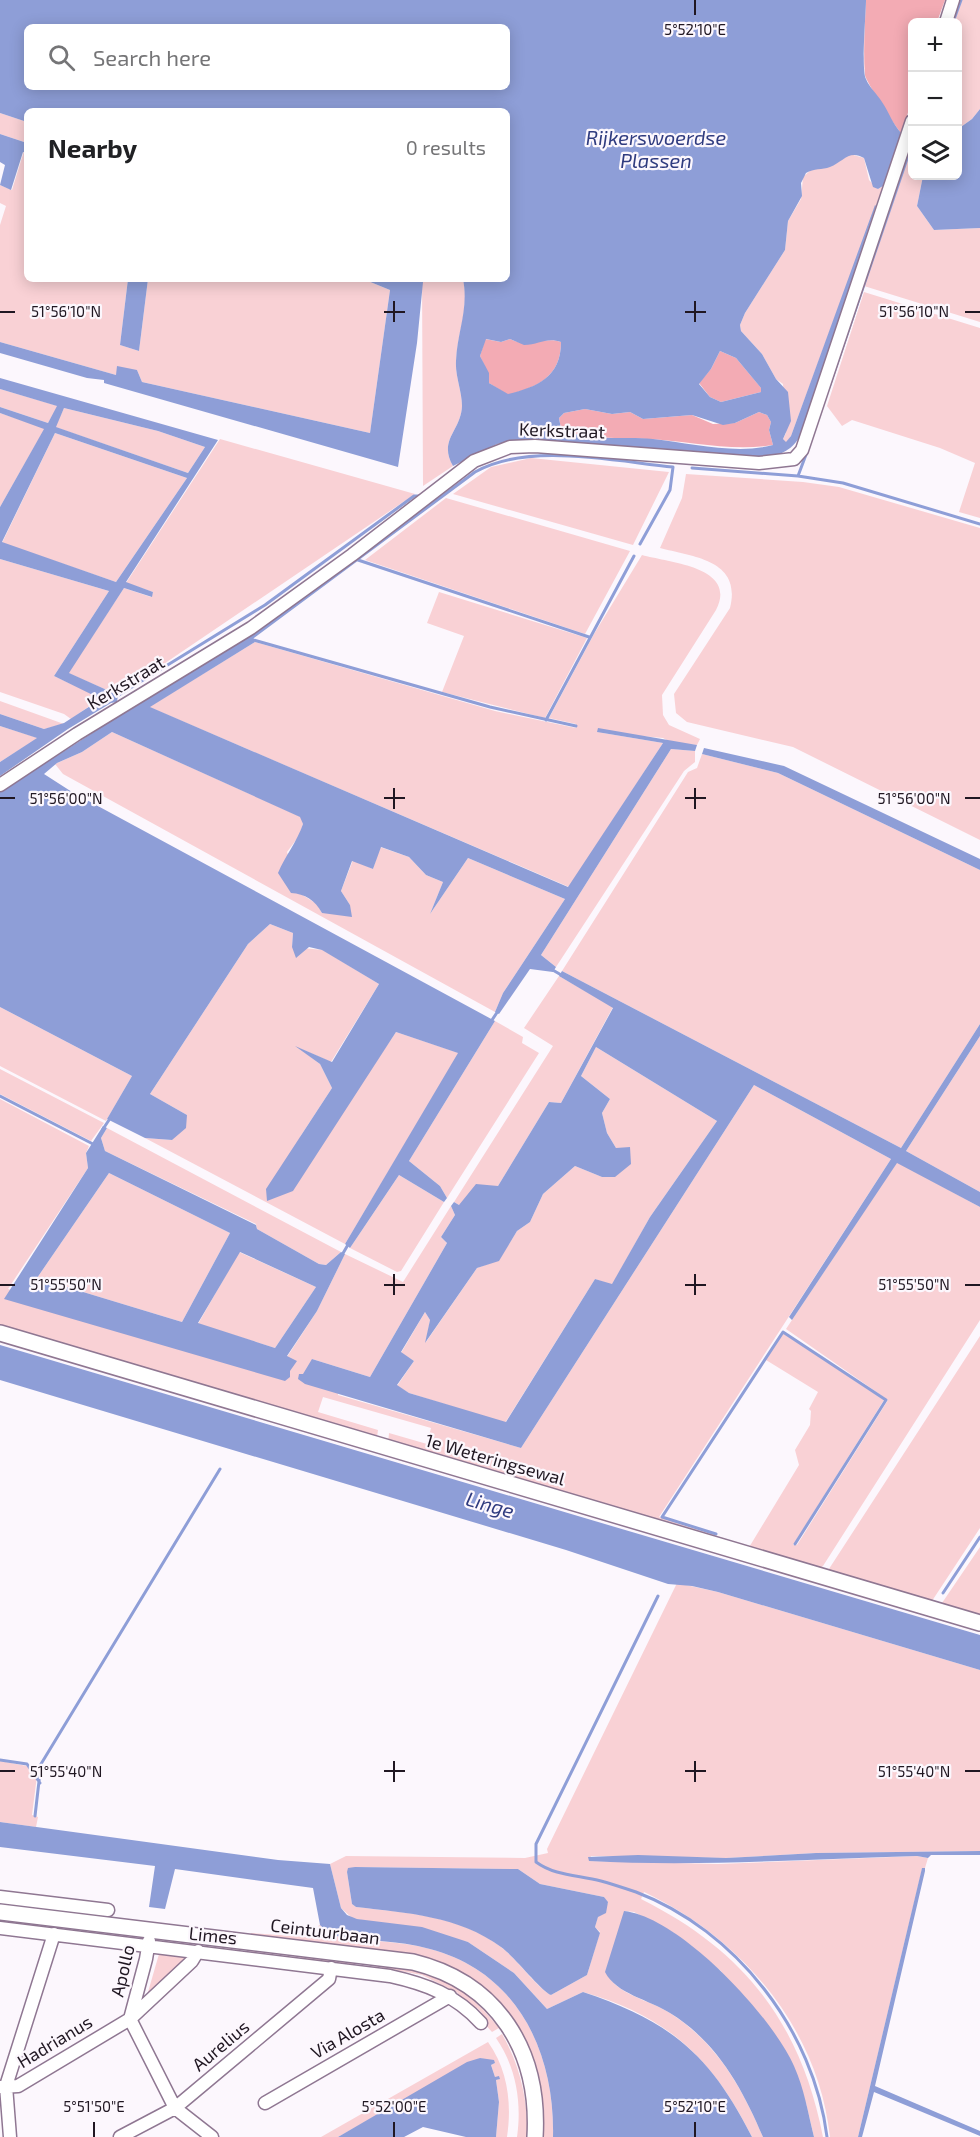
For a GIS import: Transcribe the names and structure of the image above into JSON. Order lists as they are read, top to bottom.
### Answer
{
  "streets": {
    "street": [
      "Kerkstraat",
      "1e Weteringsewal",
      "Ceintuurbaan",
      "Limes",
      "Apollo",
      "Via Alosta",
      "Hadrianus",
      "Aurelius"
    ]
  },
  "crossings": [
    ["Ceintuurbaan", "Limes"],
    ["Ceintuurbaan", "Apollo"],
    ["Limes", "Apollo"],
    ["Limes", "Via Alosta"],
    ["Limes", "Hadrianus"],
    ["Limes", "Aurelius"],
    ["Apollo", "Hadrianus"],
    ["Apollo", "Aurelius"]
  ],
  "water": ["Rijkerswoerdse Plassen", "Linge"],
  "page": {
    "map_buttons": ["+", "−"],
    "search": "Search here",
    "heading": ["Nearby", "0 results"]
  },
  "coordinates": [
    "5°52'10\"E",
    "51°56'10\"N",
    "51°56'00\"N",
    "51°55'50\"N",
    "51°55'40\"N",
    "5°51'50\"E",
    "5°52'00\"E"
  ]
}
